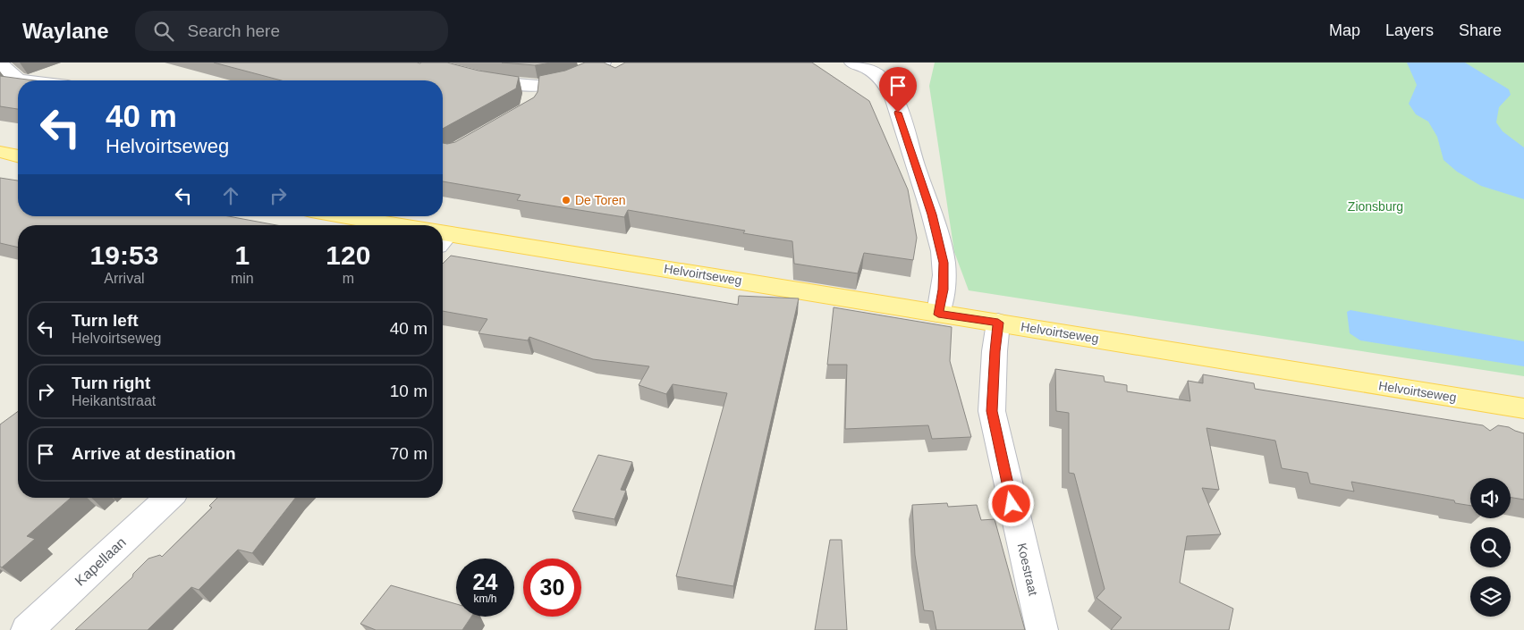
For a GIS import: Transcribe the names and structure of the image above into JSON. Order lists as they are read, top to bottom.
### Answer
{
  "streets": {
    "main road": ["Helvoirtseweg"],
    "street": ["Kapellaan", "Koestraat"]
  },
  "crossings": [
    ["Helvoirtseweg", "Koestraat"]
  ],
  "parks": ["Zionsburg"],
  "places": ["De Toren"],
  "page": {
    "header": "Waylane",
    "search": "Search here",
    "nav": ["Map", "Layers", "Share"],
    "turn": ["40 m", "Helvoirtseweg"],
    "eta": [
      "19:53",
      "Arrival",
      "1",
      "min",
      "120",
      "m"
    ],
    "list": [
      {
        "name": "Turn left",
        "note": "Helvoirtseweg",
        "value": "40 m"
      },
      {
        "name": "Turn right",
        "note": "Heikantstraat",
        "value": "10 m"
      },
      {
        "name": "Arrive at destination",
        "value": "70 m"
      }
    ],
    "speed": "24 km/h",
    "limit": "30"
  }
}
